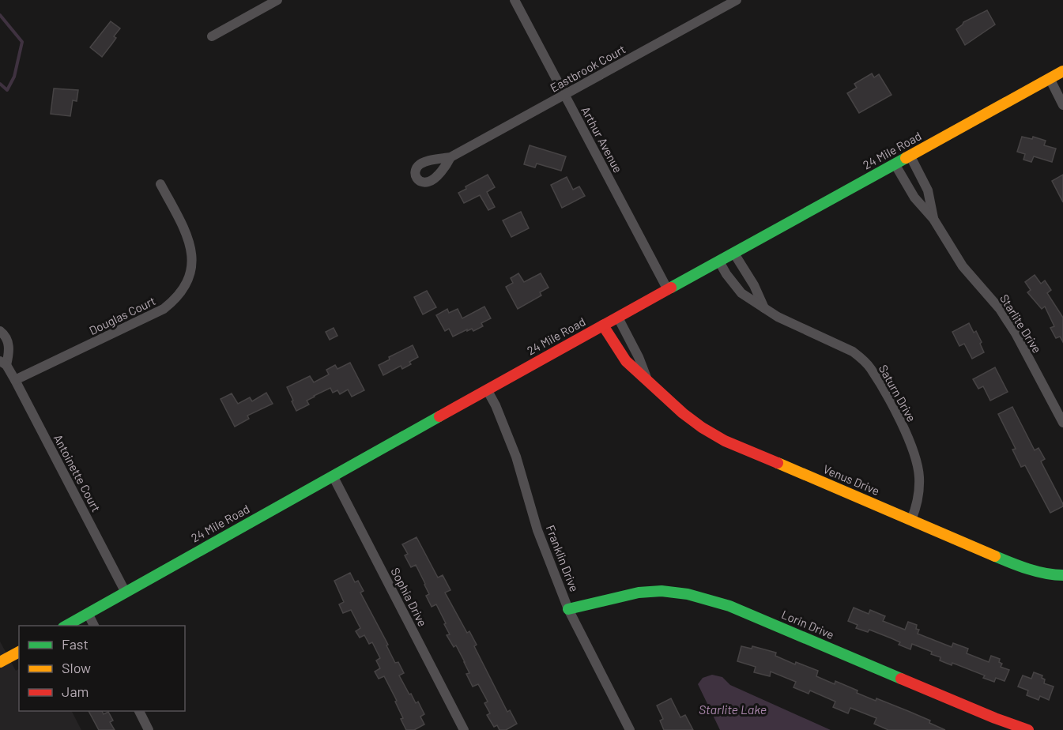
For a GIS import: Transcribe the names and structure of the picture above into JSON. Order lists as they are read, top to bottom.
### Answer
{
  "streets": {
    "street": [
      "Eastbrook Court",
      "Arthur Avenue",
      "24 Mile Road",
      "Douglas Court",
      "Starlite Drive",
      "Saturn Drive",
      "Antoinette Court",
      "Venus Drive",
      "Franklin Drive",
      "Sophia Drive",
      "Lorin Drive"
    ]
  },
  "crossings": [
    ["Eastbrook Court", "Arthur Avenue"],
    ["Arthur Avenue", "24 Mile Road"],
    ["24 Mile Road", "Starlite Drive"],
    ["24 Mile Road", "Saturn Drive"],
    ["24 Mile Road", "Antoinette Court"],
    ["24 Mile Road", "Venus Drive"],
    ["24 Mile Road", "Franklin Drive"],
    ["24 Mile Road", "Sophia Drive"],
    ["Douglas Court", "Antoinette Court"],
    ["Saturn Drive", "Venus Drive"],
    ["Franklin Drive", "Lorin Drive"]
  ],
  "water": ["Starlite Lake"],
  "legend": ["Fast", "Slow", "Jam"]
}
